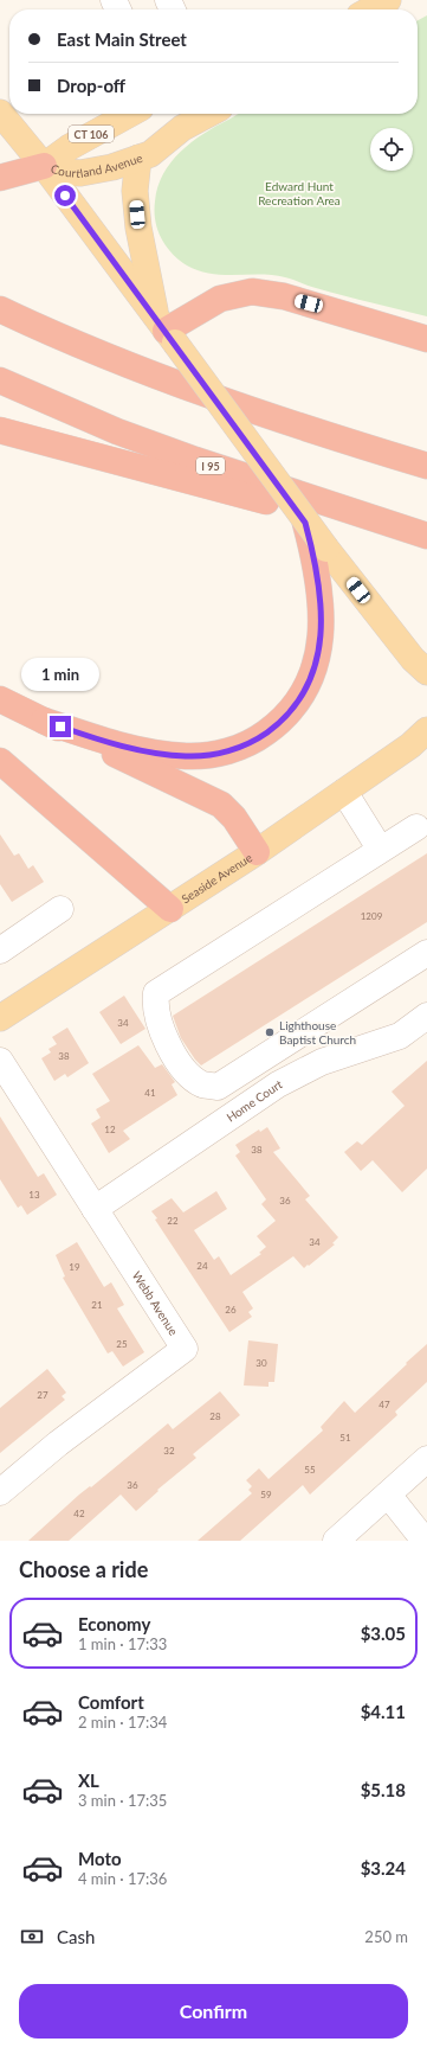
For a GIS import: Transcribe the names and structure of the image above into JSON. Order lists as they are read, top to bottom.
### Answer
{
  "streets": {
    "highway": ["I 95"],
    "main road": ["CT 106", "Courtland Avenue", "Seaside Avenue"],
    "street": ["Home Court", "Webb Avenue"]
  },
  "crossings": [
    ["Home Court", "Webb Avenue"]
  ],
  "parks": ["Edward Hunt Recreation Area"],
  "places": ["Lighthouse Baptist Church"],
  "house_numbers": [
    "1209",
    "34",
    "38",
    "41",
    "12",
    "38",
    "13",
    "36",
    "22",
    "34",
    "24",
    "19",
    "21",
    "26",
    "25",
    "30",
    "27",
    "47",
    "28",
    "51",
    "32",
    "55",
    "36",
    "59",
    "42"
  ],
  "page": {
    "banner": ["East Main Street", "Drop-off"],
    "bubble": "1 min",
    "heading": "Choose a ride",
    "list": [
      {
        "name": "Economy",
        "note": "1 min · 17:33",
        "value": "$3.05"
      },
      {
        "name": "Comfort",
        "note": "2 min · 17:34",
        "value": "$4.11"
      },
      {
        "name": "XL",
        "note": "3 min · 17:35",
        "value": "$5.18"
      },
      {
        "name": "Moto",
        "note": "4 min · 17:36",
        "value": "$3.24"
      }
    ],
    "pay": ["Cash", "250 m"],
    "buttons": "Confirm"
  }
}
